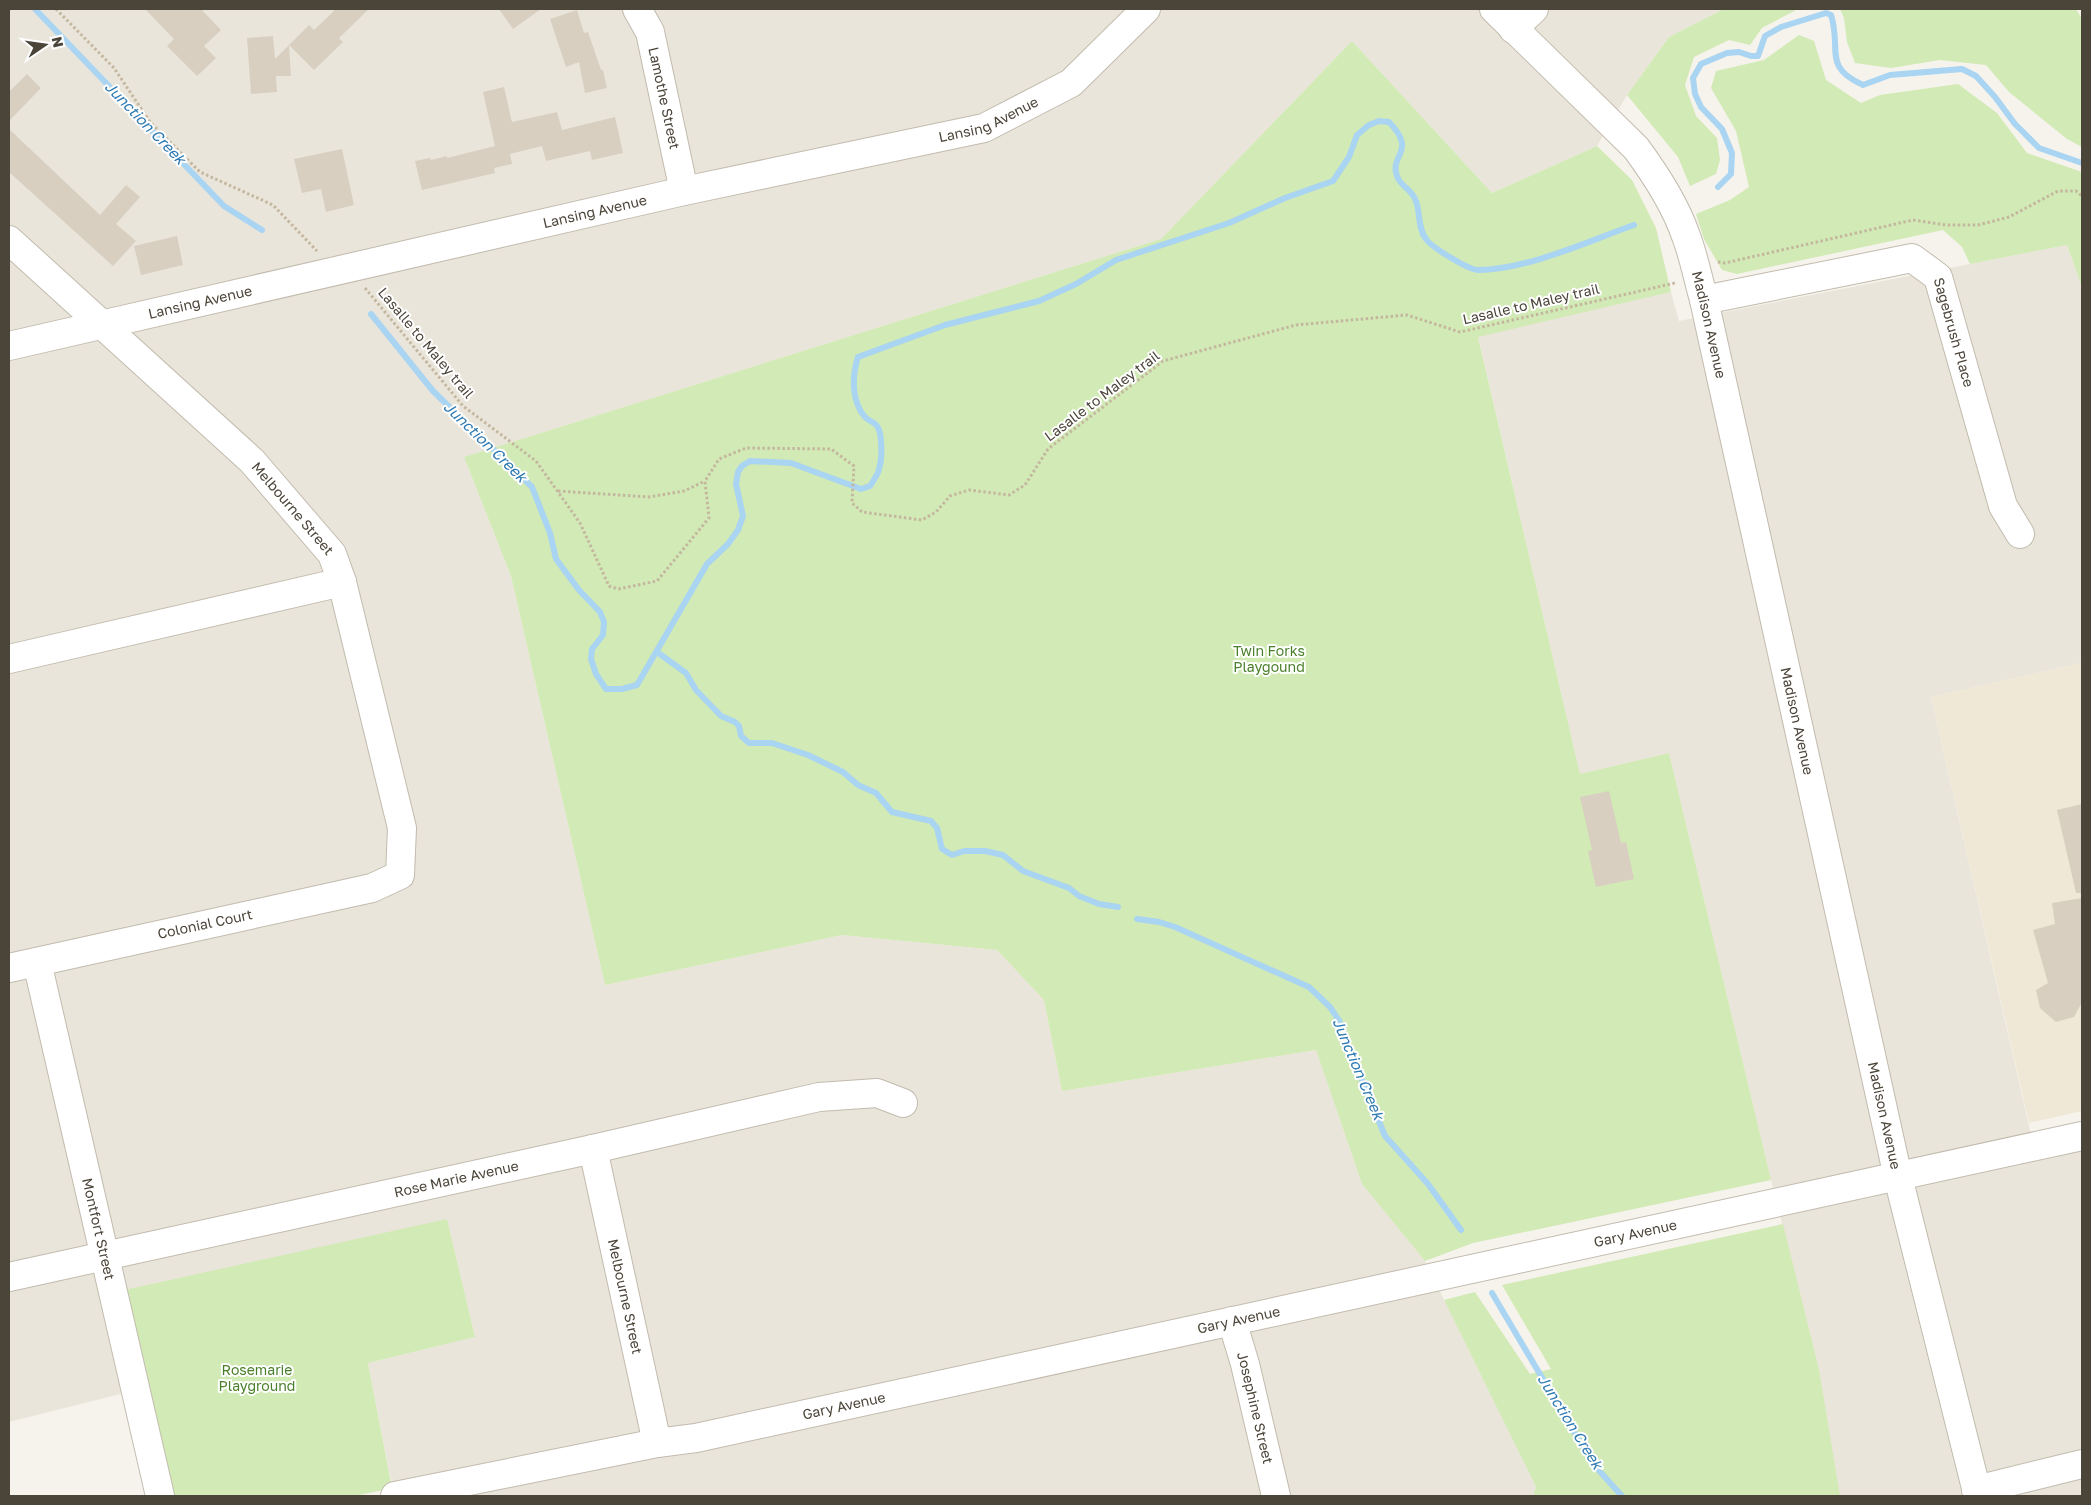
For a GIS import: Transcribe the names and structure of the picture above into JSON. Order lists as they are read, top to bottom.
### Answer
{
  "streets": {
    "street": [
      "Lamothe Street",
      "Lansing Avenue",
      "Madison Avenue",
      "Sagebrush Place",
      "Melbourne Street",
      "Colonial Court",
      "Rose Marie Avenue",
      "Montfort Street",
      "Gary Avenue",
      "Josephine Street"
    ],
    "path": ["Lasalle to Maley trail"]
  },
  "crossings": [
    ["Lamothe Street", "Lansing Avenue"],
    ["Lansing Avenue", "Lasalle to Maley trail"],
    ["Lansing Avenue", "Melbourne Street"],
    ["Madison Avenue", "Sagebrush Place"],
    ["Madison Avenue", "Gary Avenue"],
    ["Melbourne Street", "Colonial Court"],
    ["Melbourne Street", "Rose Marie Avenue"],
    ["Melbourne Street", "Gary Avenue"],
    ["Colonial Court", "Montfort Street"],
    ["Rose Marie Avenue", "Montfort Street"],
    ["Gary Avenue", "Josephine Street"]
  ],
  "water": ["Junction Creek"],
  "parks": ["Twin Forks Playgound", "Rosemarie Playground"],
  "north": "right"
}
